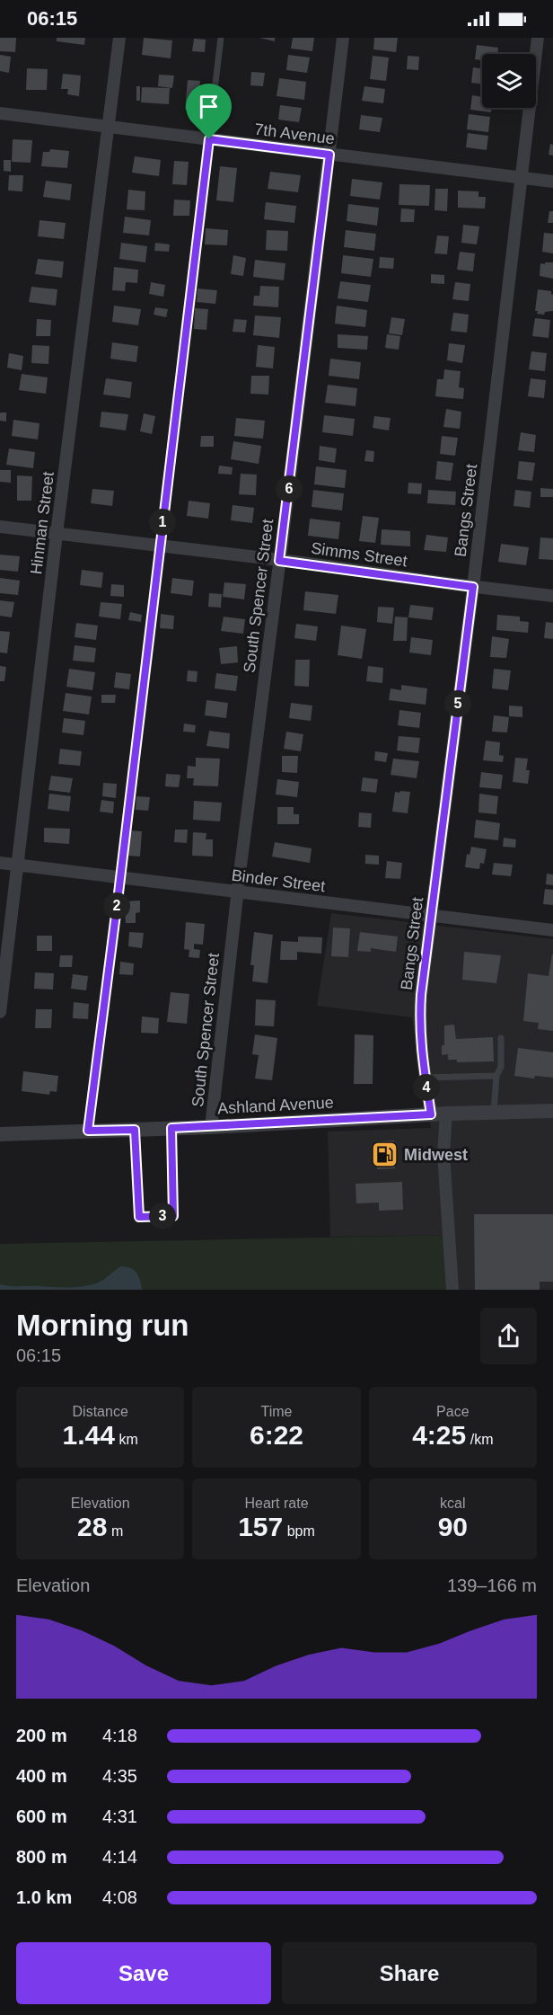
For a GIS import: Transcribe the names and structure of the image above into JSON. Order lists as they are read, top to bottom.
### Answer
{
  "streets": {
    "street": [
      "7th Avenue",
      "Bangs Street",
      "Hinman Street",
      "Simms Street",
      "South Spencer Street",
      "Binder Street",
      "Ashland Avenue"
    ]
  },
  "crossings": [
    ["7th Avenue", "Bangs Street"],
    ["7th Avenue", "Hinman Street"],
    ["7th Avenue", "South Spencer Street"],
    ["Bangs Street", "Simms Street"],
    ["Bangs Street", "Binder Street"],
    ["Bangs Street", "Ashland Avenue"],
    ["Hinman Street", "Simms Street"],
    ["Hinman Street", "Binder Street"],
    ["Simms Street", "South Spencer Street"],
    ["South Spencer Street", "Binder Street"],
    ["South Spencer Street", "Ashland Avenue"]
  ],
  "places": {
    "fuel station": ["Midwest"]
  },
  "page": {
    "status": "06:15",
    "pins": [
      "6",
      "1",
      "5",
      "2",
      "4",
      "3"
    ],
    "heading": ["Morning run", "06:15"],
    "stats": [
      ["Distance", "1.44 km"],
      ["Time", "6:22"],
      ["Pace", "4:25 /km"],
      ["Elevation", "28 m"],
      ["Heart rate", "157 bpm"],
      ["kcal", "90"]
    ],
    "chart": ["Elevation", "139–166 m"],
    "list": [
      {
        "name": "200 m",
        "note": "4:18"
      },
      {
        "name": "400 m",
        "note": "4:35"
      },
      {
        "name": "600 m",
        "note": "4:31"
      },
      {
        "name": "800 m",
        "note": "4:14"
      },
      {
        "name": "1.0 km",
        "note": "4:08"
      }
    ],
    "buttons": ["Save", "Share"]
  }
}
